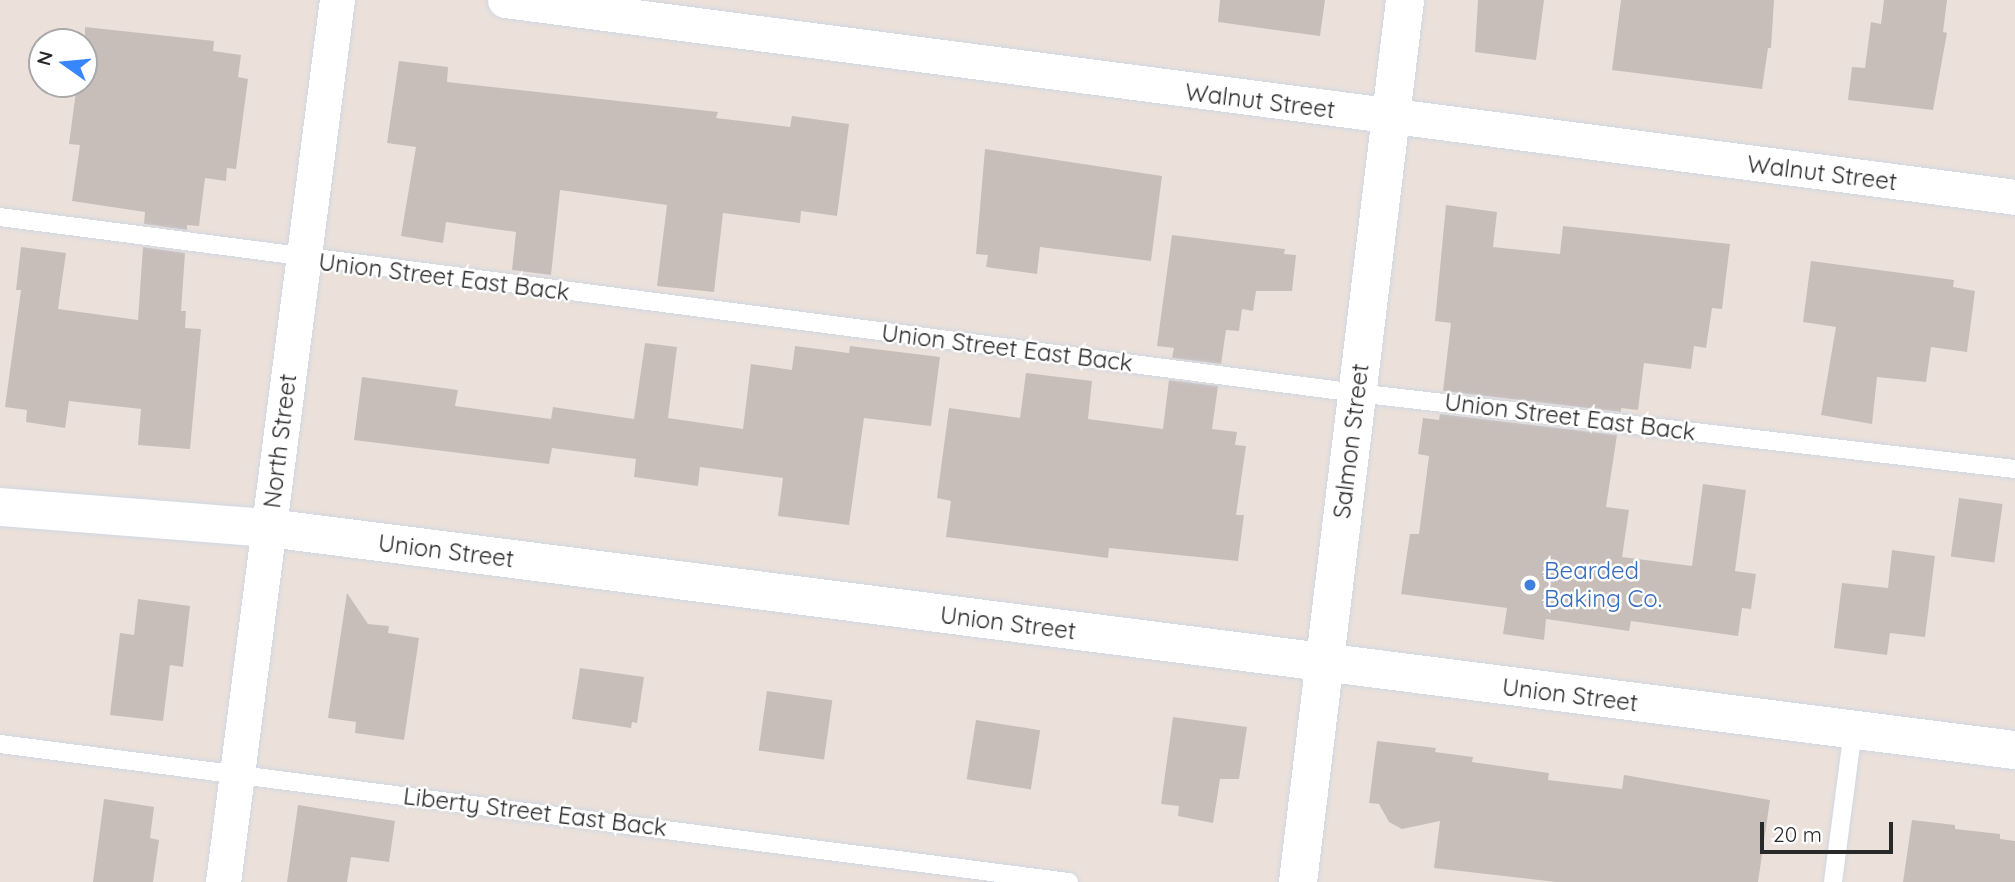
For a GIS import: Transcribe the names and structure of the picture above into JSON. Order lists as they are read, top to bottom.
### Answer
{
  "streets": {
    "street": [
      "Walnut Street",
      "North Street",
      "Salmon Street",
      "Union Street"
    ],
    "lane": ["Union Street East Back", "Liberty Street East Back"]
  },
  "crossings": [
    ["Walnut Street", "Salmon Street"],
    ["Union Street East Back", "North Street"],
    ["Union Street East Back", "Salmon Street"],
    ["North Street", "Union Street"],
    ["North Street", "Liberty Street East Back"],
    ["Salmon Street", "Union Street"]
  ],
  "places": ["Bearded Baking Co."],
  "scale_bar": "20 m",
  "north": "left"
}
